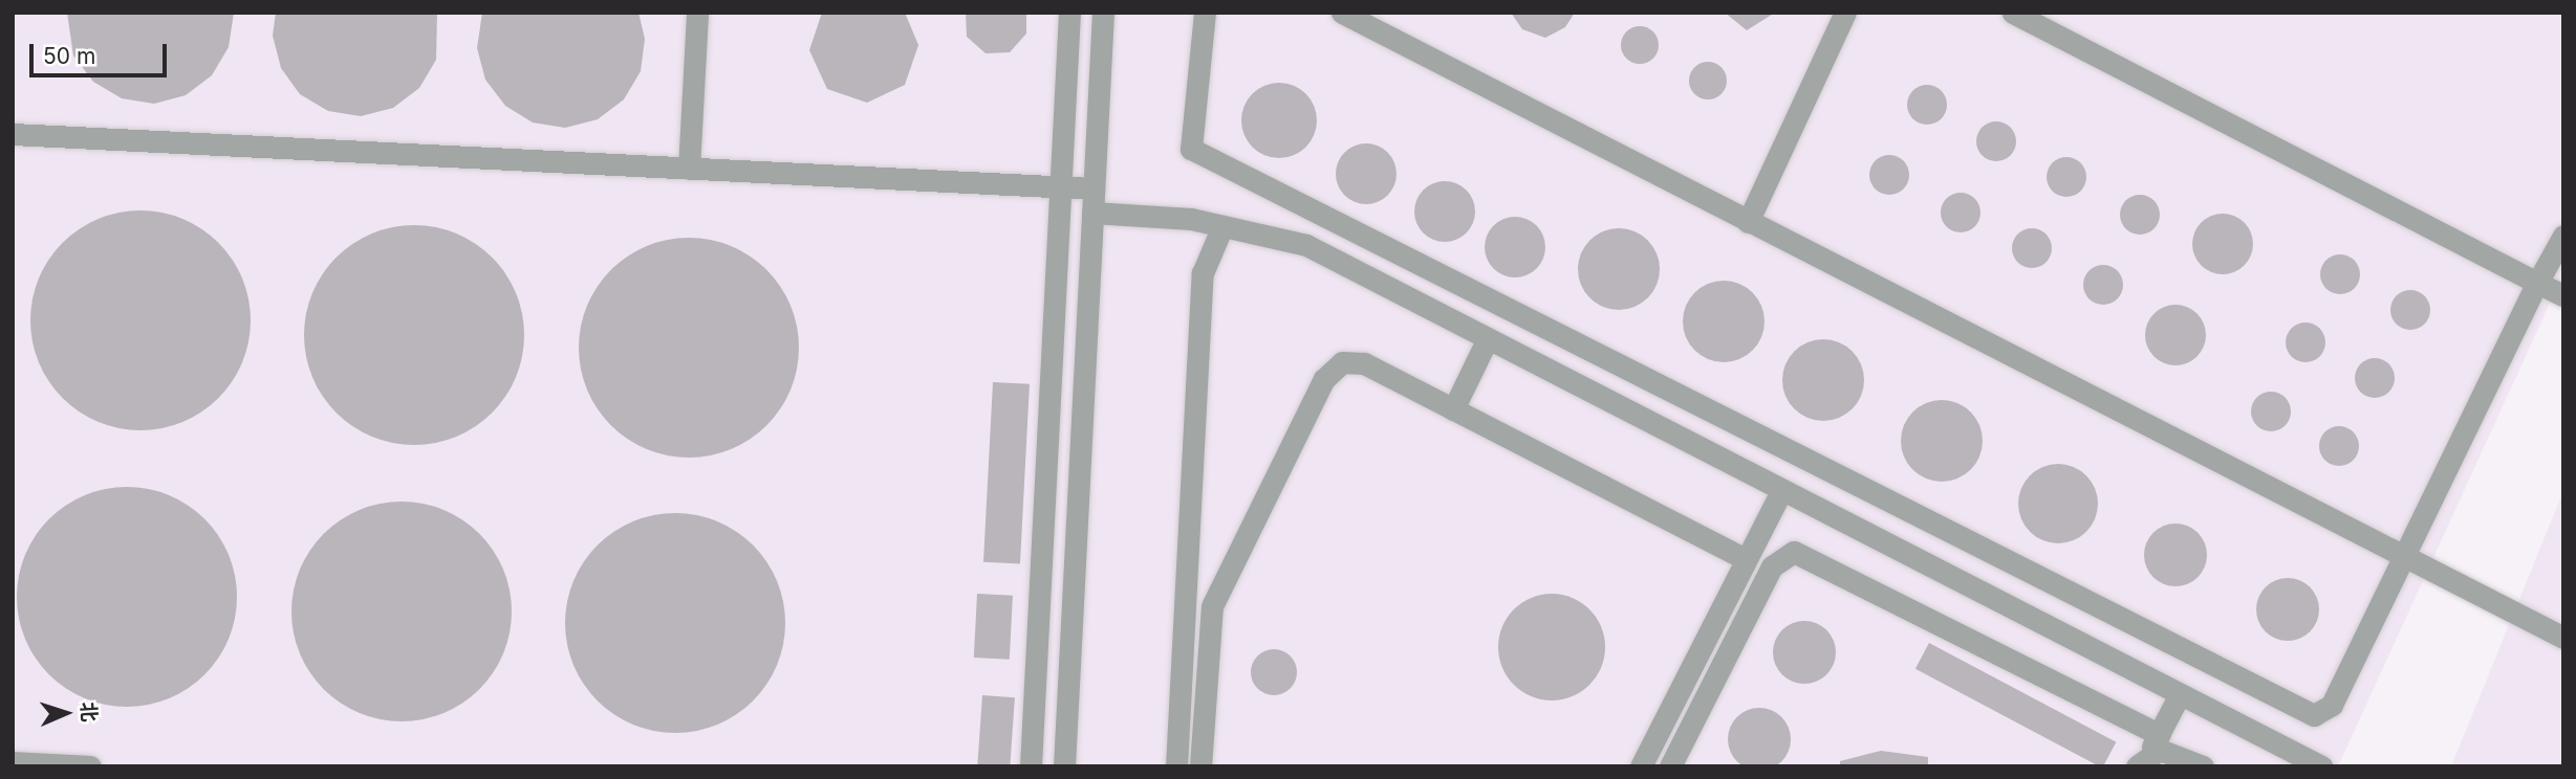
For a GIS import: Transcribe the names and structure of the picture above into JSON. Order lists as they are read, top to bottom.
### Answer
{
  "scale_bar": "50 m",
  "north": "right"
}
